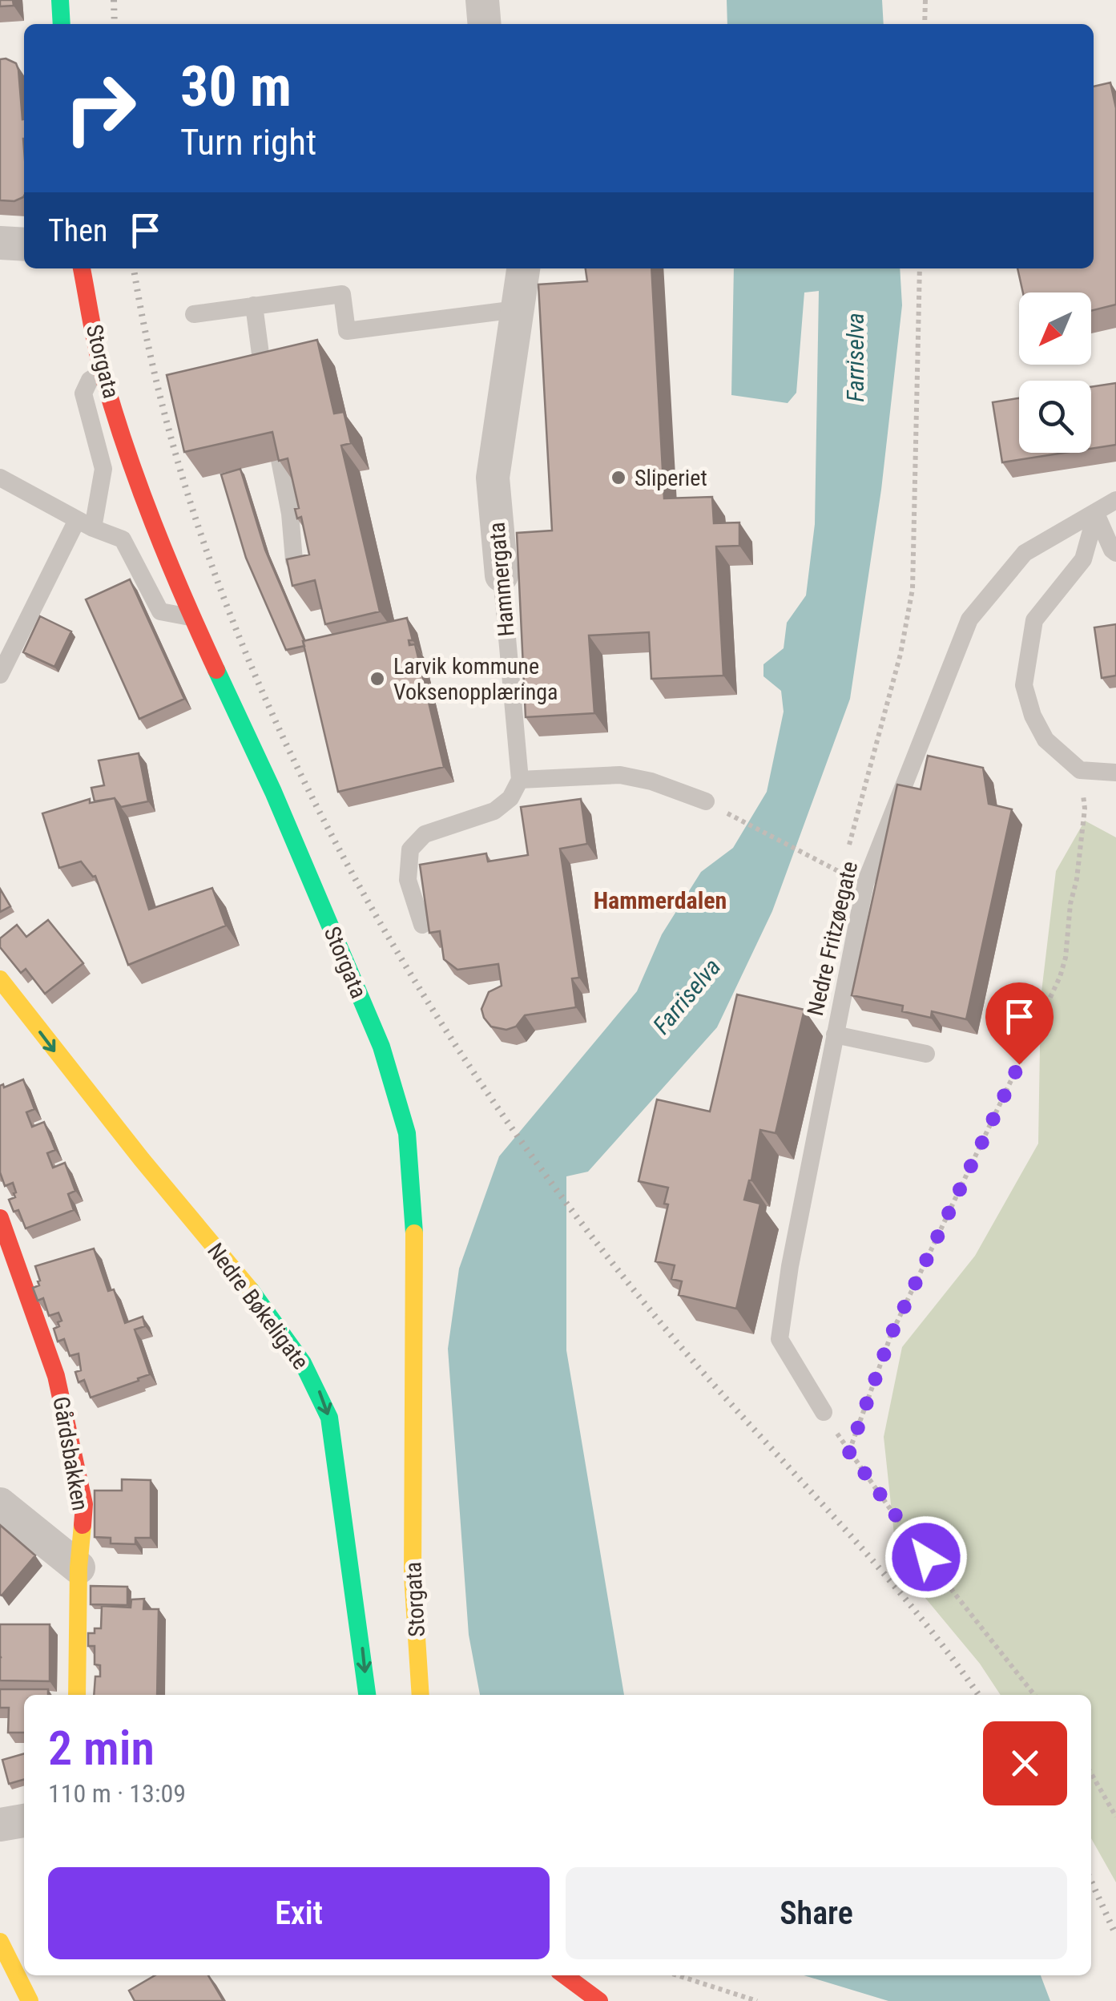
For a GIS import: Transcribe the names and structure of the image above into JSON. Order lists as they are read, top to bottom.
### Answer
{
  "streets": {
    "main road": ["Storgata", "Nedre Bøkeligate", "Gårdsbakken"],
    "street": ["Hammergata"],
    "lane": ["Nedre Fritzøegate"]
  },
  "one_way": ["Nedre Bøkeligate"],
  "districts": ["Hammerdalen"],
  "water": ["Farriselva"],
  "places": ["Sliperiet", "Larvik kommune Voksenopplæringa"],
  "north": "bottom left",
  "page": {
    "turn": ["30 m", "Turn right"],
    "then": "Then",
    "heading": ["2 min", "110 m · 13:09"],
    "buttons": ["Exit", "Share"]
  }
}
